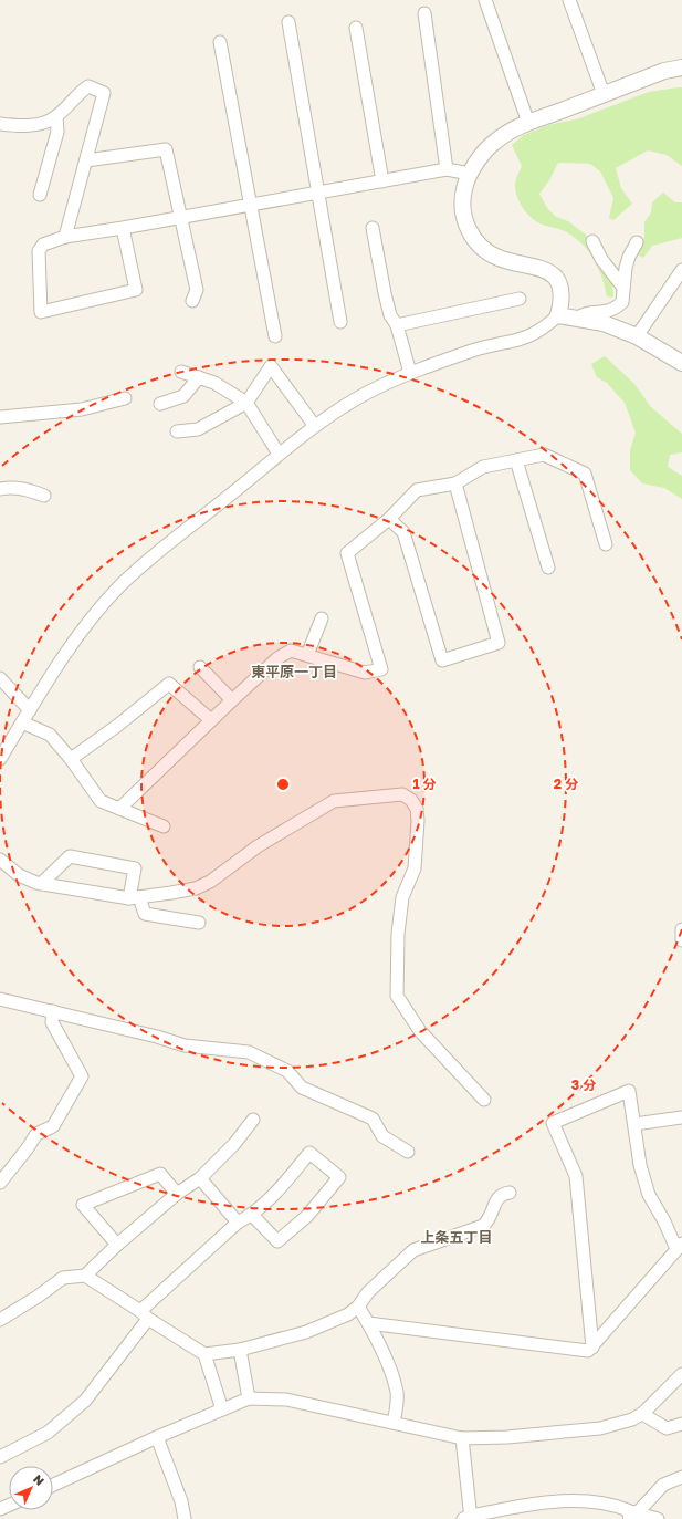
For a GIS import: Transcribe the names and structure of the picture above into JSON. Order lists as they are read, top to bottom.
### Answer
{
  "districts": ["東平原一丁目", "上条五丁目"],
  "north": "top right",
  "rings": ["1 分", "2 分", "3 分"]
}
